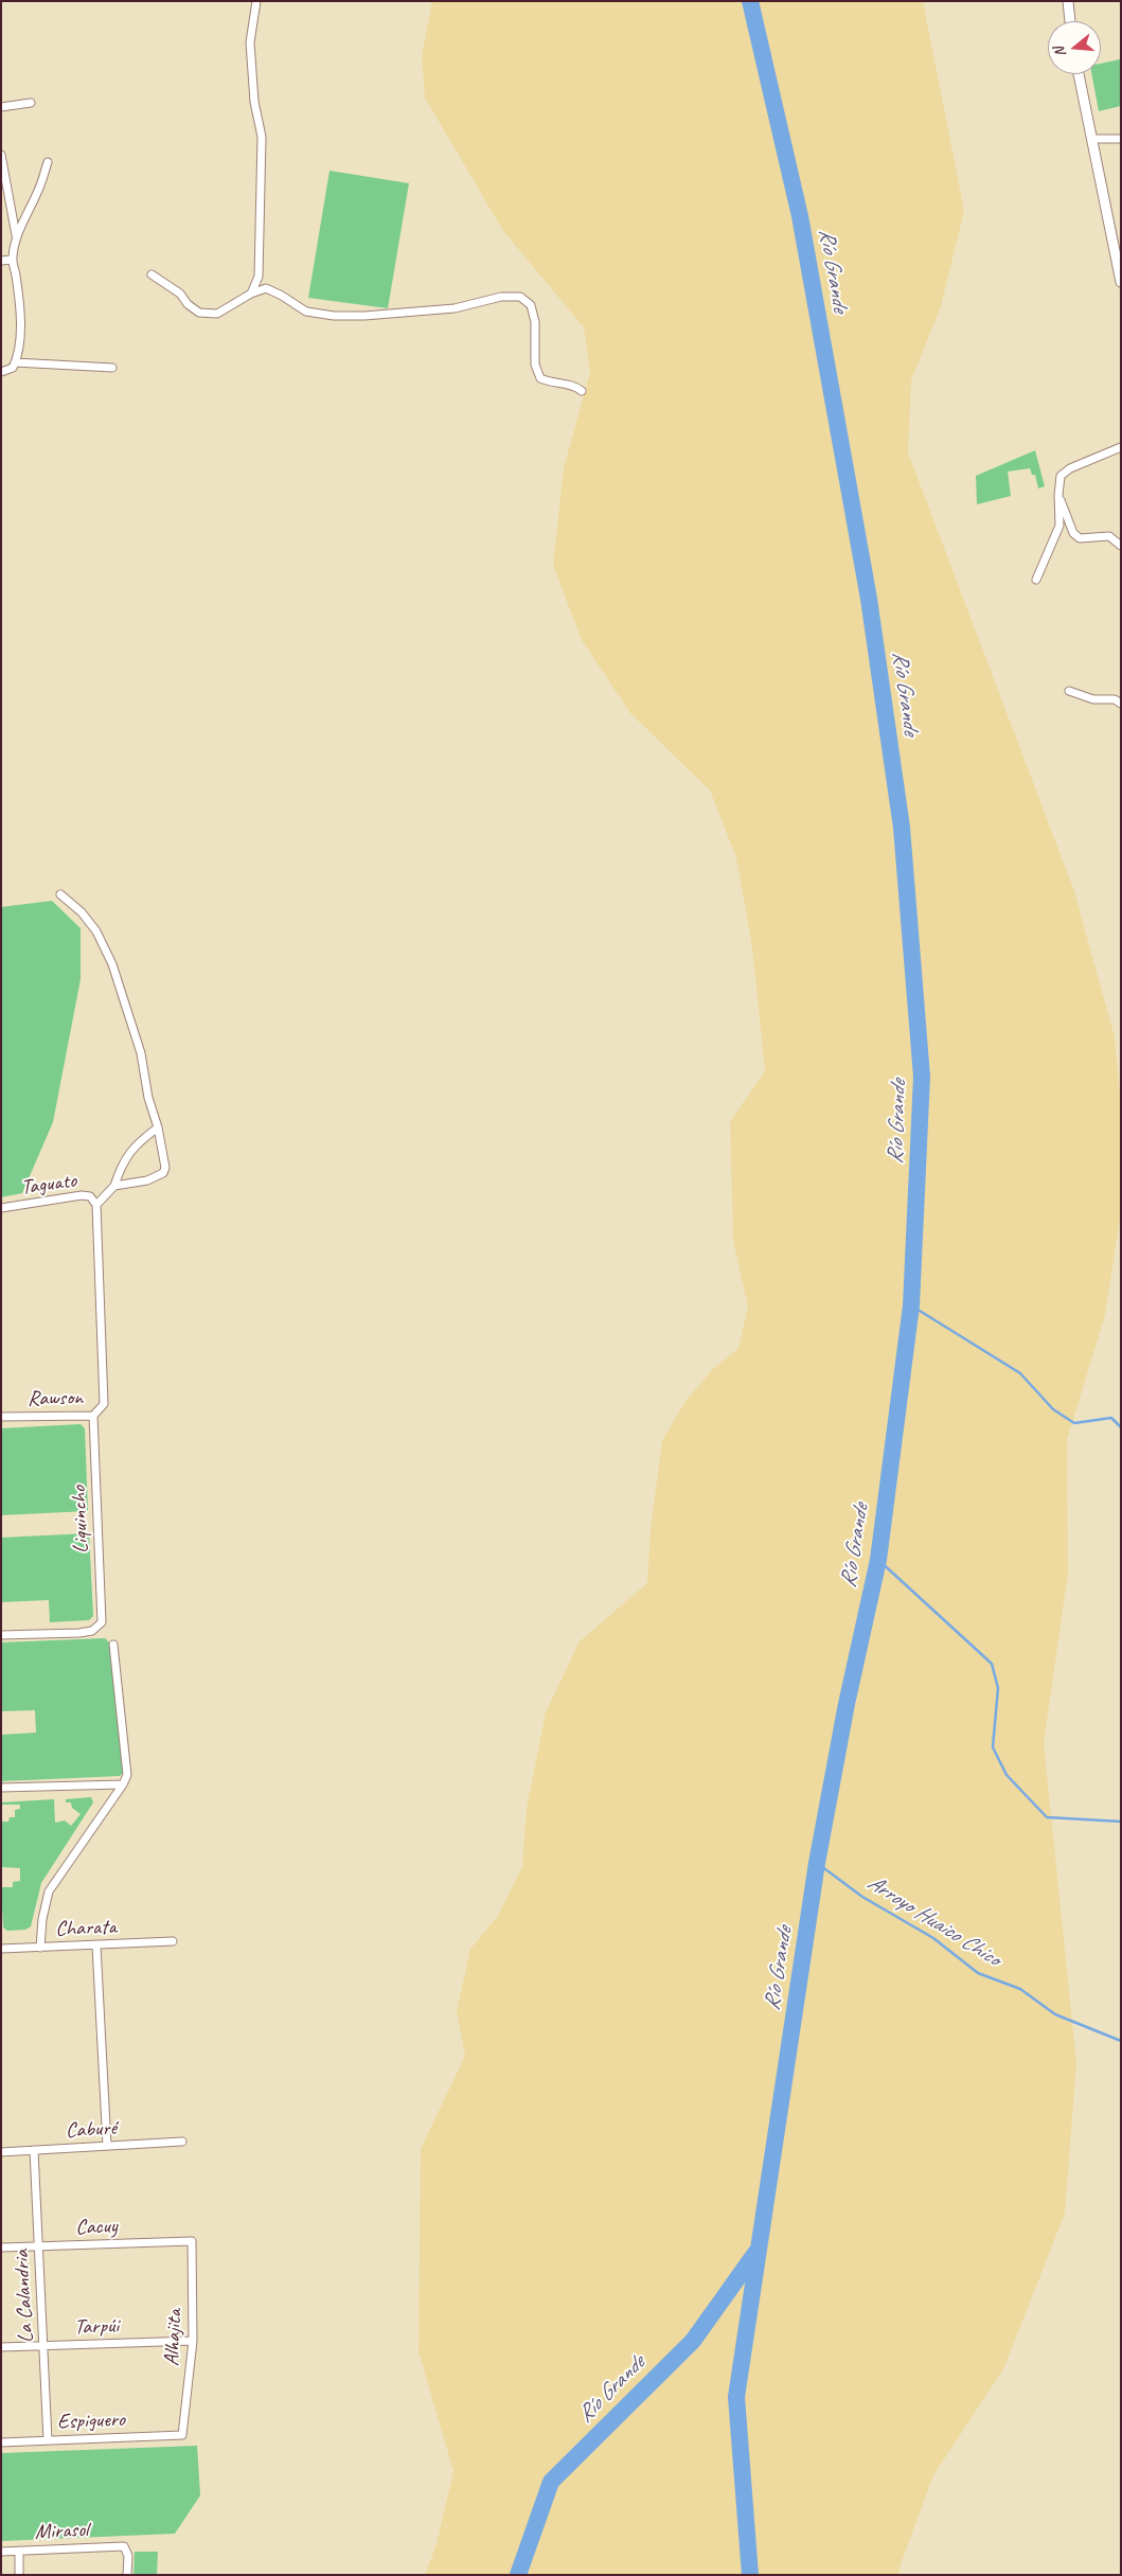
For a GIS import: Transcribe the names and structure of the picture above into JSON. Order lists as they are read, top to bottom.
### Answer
{
  "streets": {
    "street": [
      "Taguato",
      "Rawson",
      "Liquincho",
      "Charata",
      "Caburé",
      "Cacuy",
      "La Calandria",
      "Tarpúi",
      "Alhajita",
      "Espiguero",
      "Mirasol"
    ]
  },
  "crossings": [
    ["Taguato", "Rawson"],
    ["Rawson", "Liquincho"],
    ["Caburé", "La Calandria"],
    ["Cacuy", "La Calandria"],
    ["Cacuy", "Alhajita"],
    ["La Calandria", "Tarpúi"],
    ["La Calandria", "Espiguero"],
    ["Tarpúi", "Alhajita"],
    ["Alhajita", "Espiguero"]
  ],
  "water": ["Río Grande", "Arroyo Huaico Chico"],
  "north": "left"
}
